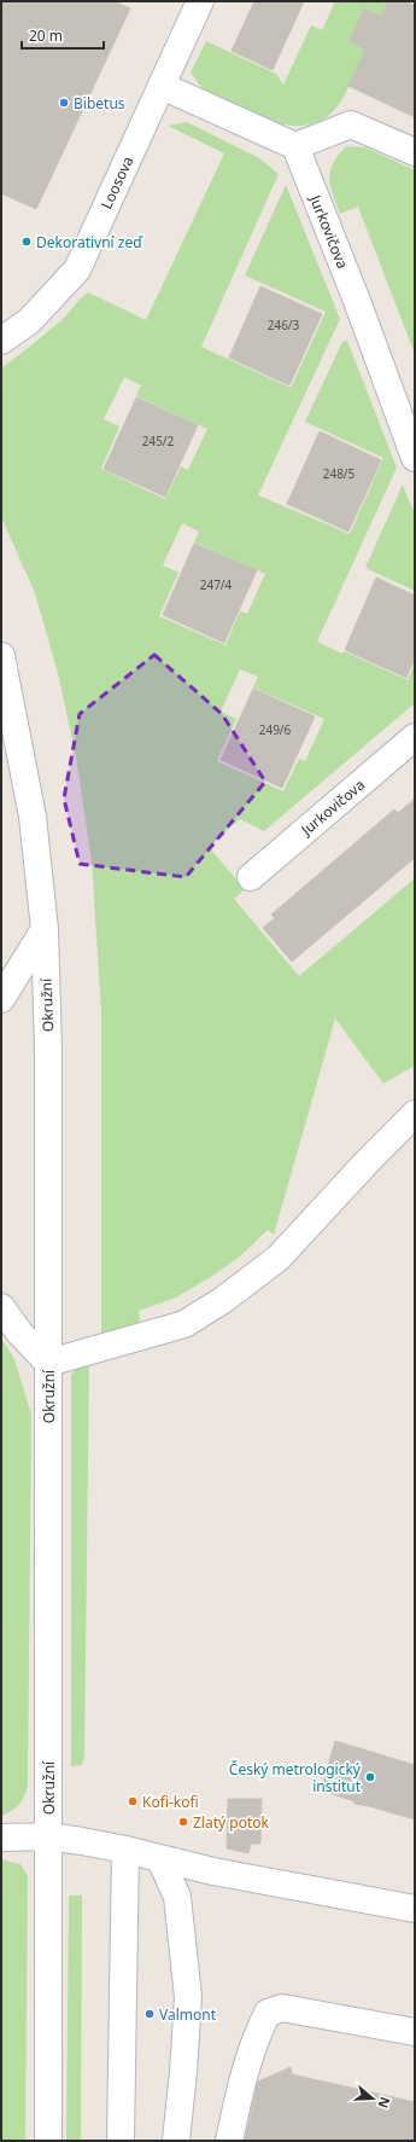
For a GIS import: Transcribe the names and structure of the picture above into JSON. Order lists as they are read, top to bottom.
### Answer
{
  "streets": {
    "street": ["Loosova", "Jurkovičova", "Okružní"]
  },
  "places": [
    "Bibetus",
    "Dekorativní zeď",
    "Český metrologický institut",
    "Kofi-kofi",
    "Zlatý potok",
    "Valmont"
  ],
  "house_numbers": [
    "246/3",
    "245/2",
    "248/5",
    "247/4",
    "249/6"
  ],
  "scale_bar": "20 m",
  "north": "right"
}
